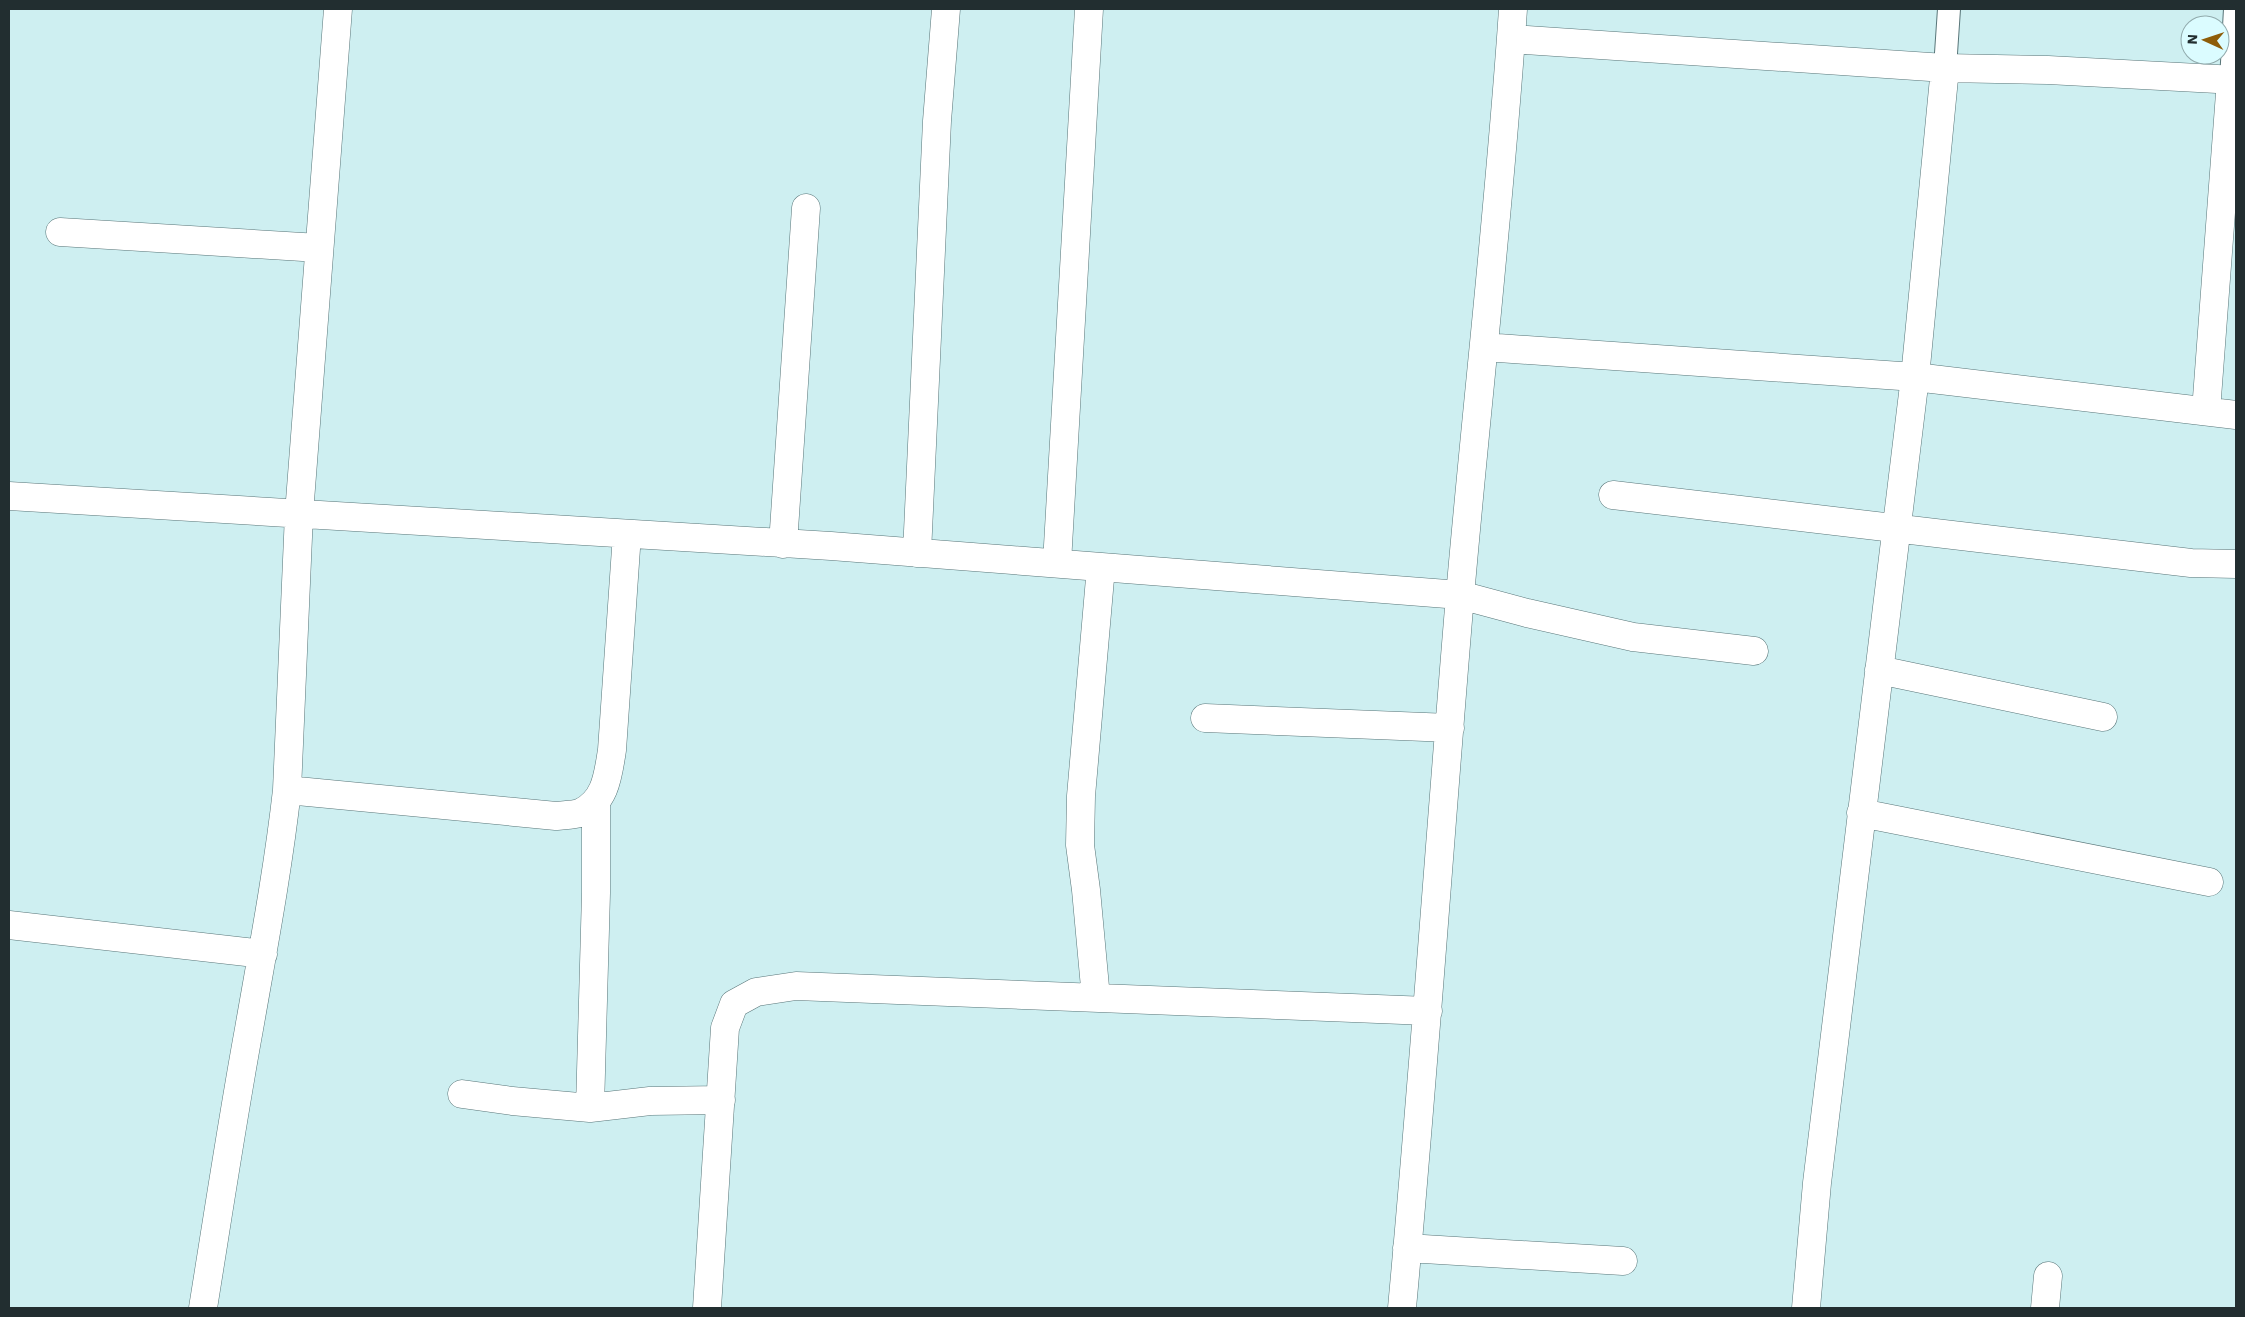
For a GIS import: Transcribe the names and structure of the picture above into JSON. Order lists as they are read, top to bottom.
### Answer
{
  "north": "left"
}
